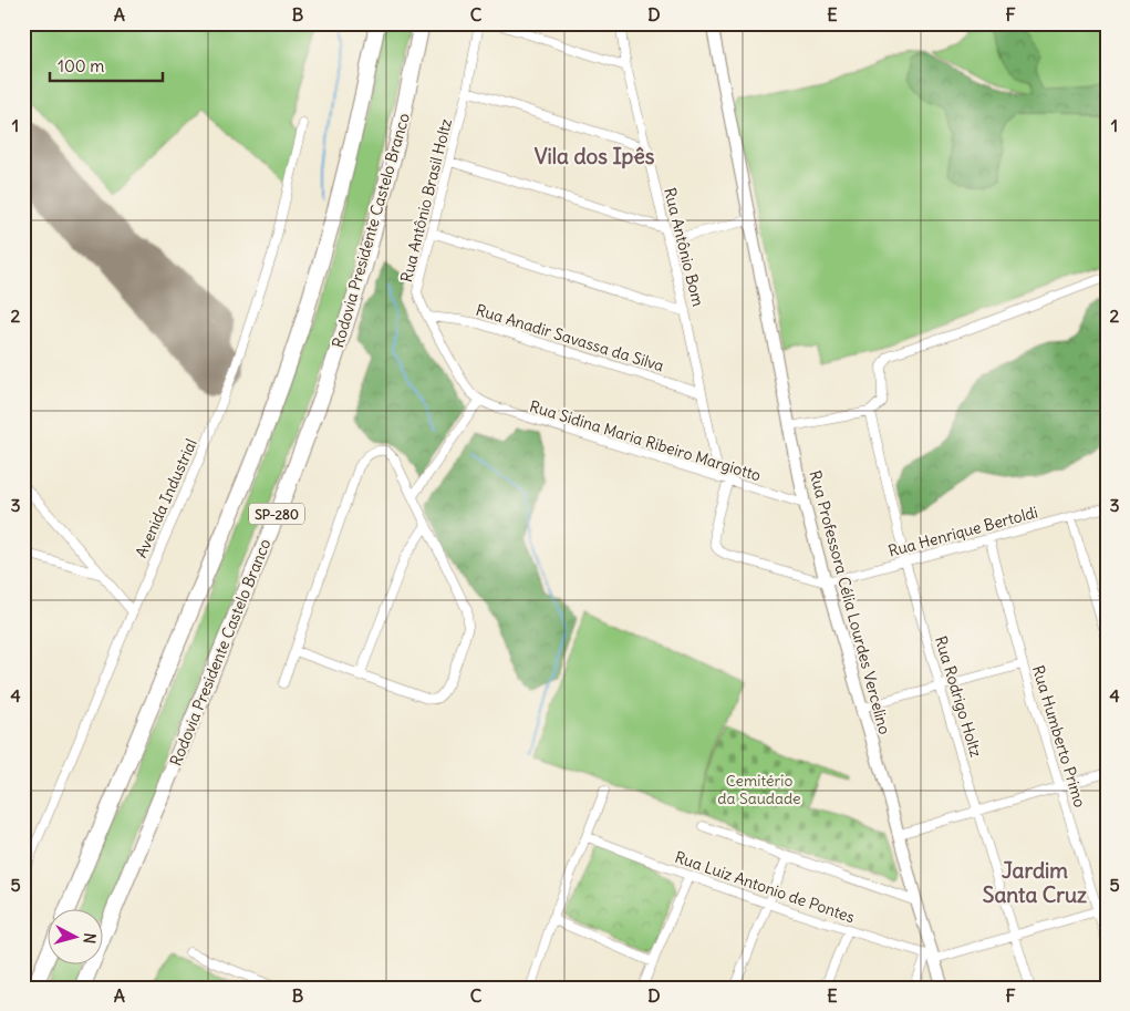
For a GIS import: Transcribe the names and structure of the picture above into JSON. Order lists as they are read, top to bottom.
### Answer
{
  "streets": {
    "highway": ["Rodovia Presidente Castelo Branco", "SP-280"],
    "main road": ["Rua Professora Célia Lourdes Vercelino"],
    "street": [
      "Rua Antônio Brasil Holtz",
      "Rua Antônio Bom",
      "Rua Anadir Savassa da Silva",
      "Rua Sidina Maria Ribeiro Margiotto",
      "Avenida Industrial",
      "Rua Henrique Bertoldi",
      "Rua Rodrigo Holtz",
      "Rua Humberto Primo",
      "Rua Luiz Antonio de Pontes"
    ]
  },
  "crossings": [
    ["Rua Antônio Brasil Holtz", "Rua Anadir Savassa da Silva"],
    ["Rua Antônio Brasil Holtz", "Rua Sidina Maria Ribeiro Margiotto"],
    ["Rua Antônio Bom", "Rua Anadir Savassa da Silva"],
    ["Rua Antônio Bom", "Rua Sidina Maria Ribeiro Margiotto"],
    ["Rua Sidina Maria Ribeiro Margiotto", "Rua Professora Célia Lourdes Vercelino"],
    ["Rua Henrique Bertoldi", "Rua Professora Célia Lourdes Vercelino"],
    ["Rua Henrique Bertoldi", "Rua Rodrigo Holtz"],
    ["Rua Henrique Bertoldi", "Rua Humberto Primo"],
    ["Rua Professora Célia Lourdes Vercelino", "Rua Luiz Antonio de Pontes"]
  ],
  "districts": ["Vila dos Ipês", "Jardim Santa Cruz"],
  "parks": ["Cemitério da Saudade"],
  "scale_bar": "100 m",
  "north": "right",
  "grid": {
    "columns": [
      "A",
      "B",
      "C",
      "D",
      "E",
      "F"
    ],
    "rows": [
      "1",
      "2",
      "3",
      "4",
      "5"
    ]
  }
}
